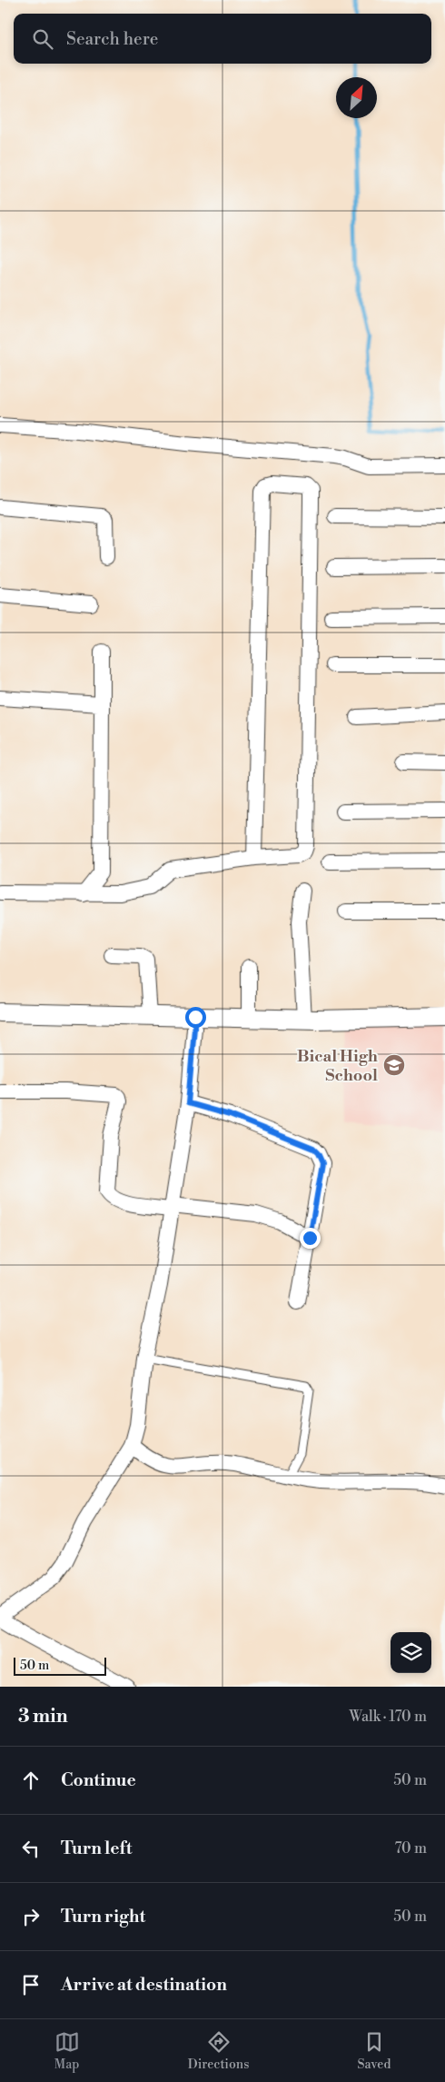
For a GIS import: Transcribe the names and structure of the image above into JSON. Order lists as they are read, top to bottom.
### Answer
{
  "places": {
    "school or university": ["Bical High School"]
  },
  "scale_bar": "50 m",
  "north": "top right",
  "page": {
    "search": "Search here",
    "scale": "50 m",
    "heading": ["3 min", "Walk · 170 m"],
    "list": [
      ["Continue", "50 m"],
      ["Turn left", "70 m"],
      ["Turn right", "50 m"],
      "Arrive at destination"
    ],
    "nav": ["Map", "Directions", "Saved"]
  }
}
